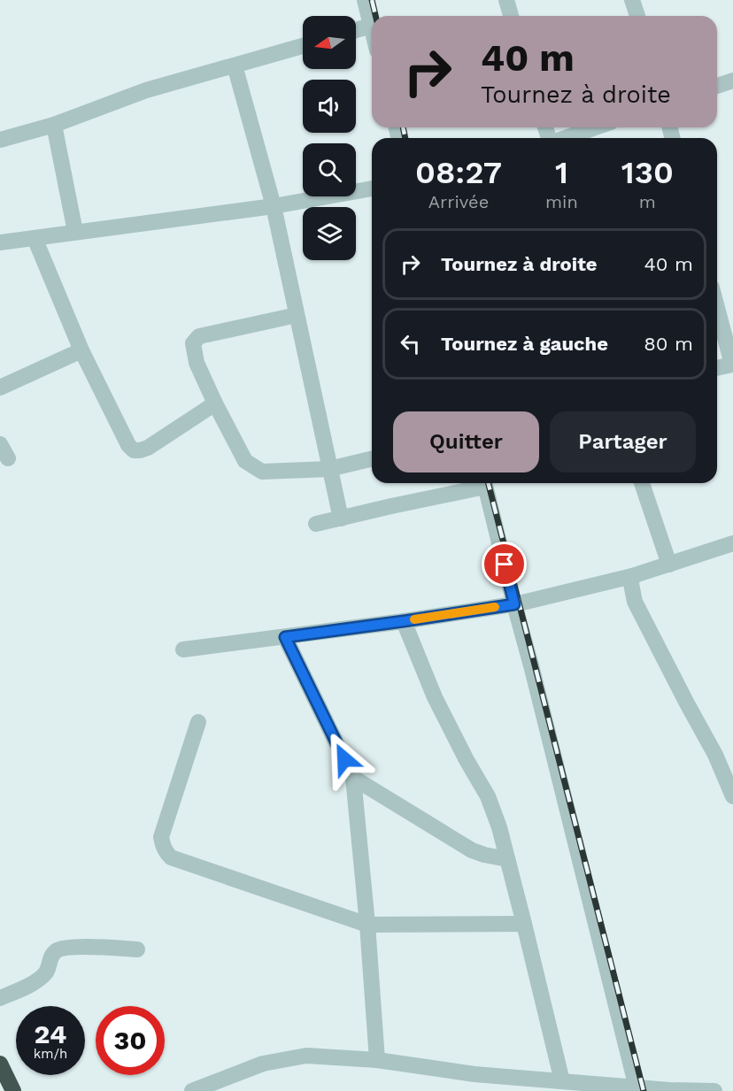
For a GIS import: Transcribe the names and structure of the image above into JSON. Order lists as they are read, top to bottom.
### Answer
{
  "north": "left",
  "page": {
    "turn": ["40 m", "Tournez à droite"],
    "eta": [
      "08:27",
      "Arrivée",
      "1",
      "min",
      "130",
      "m"
    ],
    "list": [
      {
        "name": "Tournez à droite",
        "value": "40 m"
      },
      {
        "name": "Tournez à gauche",
        "value": "80 m"
      }
    ],
    "buttons": ["Quitter", "Partager"],
    "speed": "24 km/h",
    "limit": "30"
  }
}
